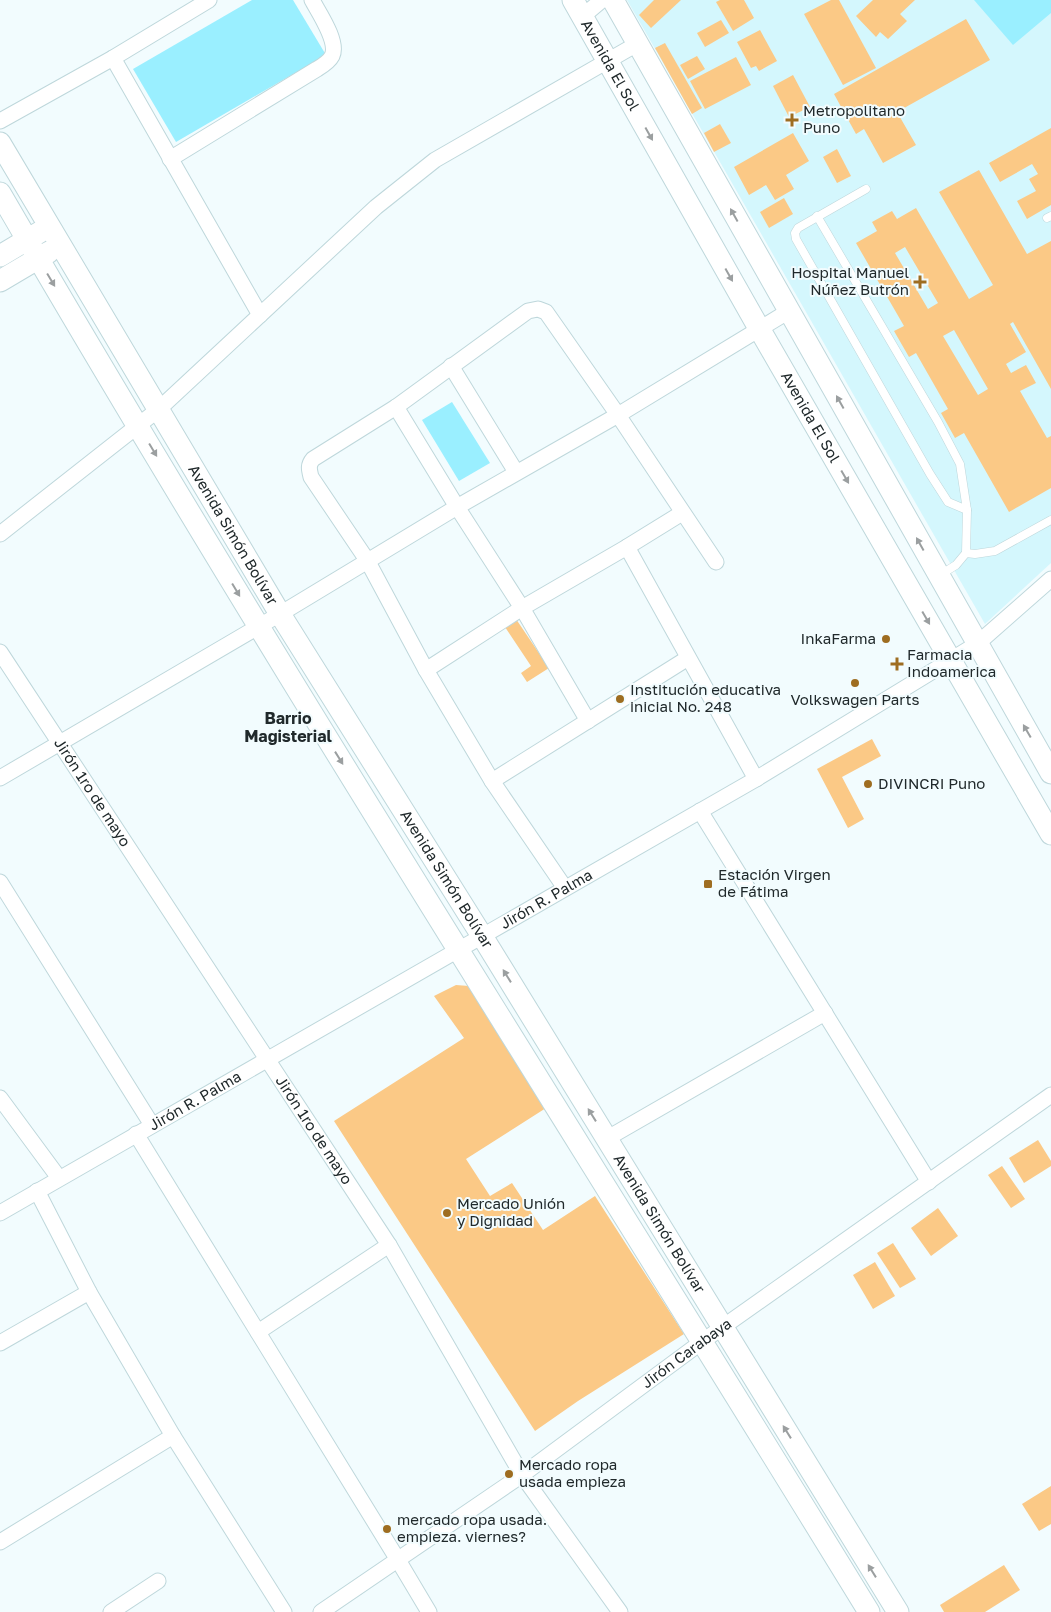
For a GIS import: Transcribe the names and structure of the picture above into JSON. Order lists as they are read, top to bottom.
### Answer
{
  "streets": {
    "street": [
      "Avenida El Sol",
      "Avenida Simón Bolívar",
      "Jirón 1ro de mayo",
      "Jirón R. Palma",
      "Jirón Carabaya"
    ]
  },
  "crossings": [
    ["Avenida El Sol", "Jirón R. Palma"],
    ["Avenida Simón Bolívar", "Jirón R. Palma"],
    ["Avenida Simón Bolívar", "Jirón Carabaya"],
    ["Jirón 1ro de mayo", "Jirón R. Palma"],
    ["Jirón 1ro de mayo", "Jirón Carabaya"]
  ],
  "districts": ["Barrio Magisterial"],
  "places": {
    "health": ["Metropolitano Puno", "Hospital Manuel Núñez Butrón", "Farmacia Indoamerica"],
    "other": [
      "InkaFarma",
      "Volkswagen Parts",
      "Institución educativa inicial No. 248",
      "DIVINCRI Puno",
      "Mercado Unión y Dignidad",
      "Mercado ropa usada empieza",
      "mercado ropa usada. empieza. viernes?"
    ],
    "transit": ["Estación Virgen de Fátima"]
  }
}
